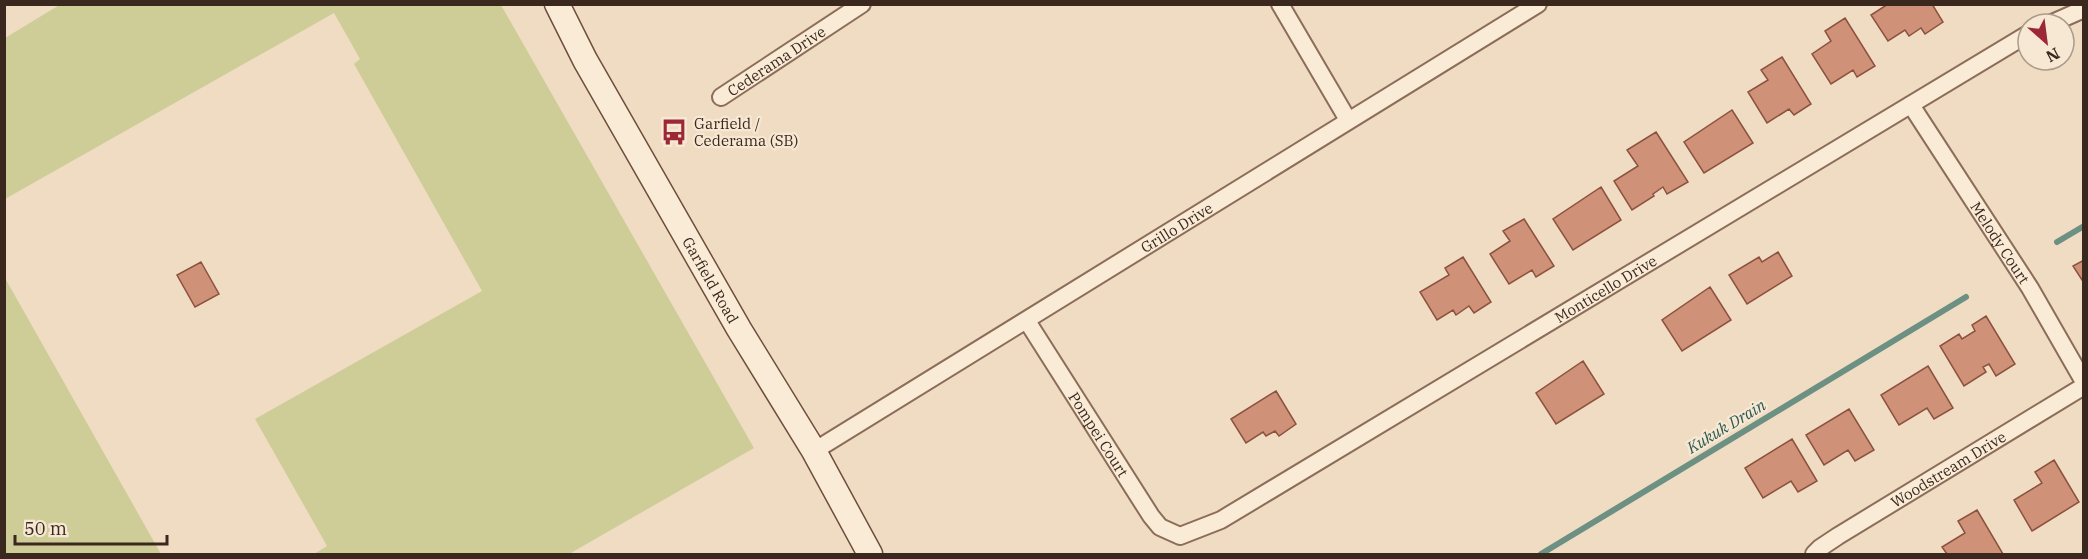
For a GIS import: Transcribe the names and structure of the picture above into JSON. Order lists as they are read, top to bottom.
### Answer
{
  "streets": {
    "main road": ["Garfield Road"],
    "street": [
      "Cederama Drive",
      "Grillo Drive",
      "Melody Court",
      "Monticello Drive",
      "Pompei Court",
      "Woodstream Drive"
    ]
  },
  "crossings": [
    ["Grillo Drive", "Garfield Road"],
    ["Grillo Drive", "Pompei Court"],
    ["Melody Court", "Monticello Drive"],
    ["Melody Court", "Woodstream Drive"],
    ["Monticello Drive", "Pompei Court"]
  ],
  "water": ["Kukuk Drain"],
  "places": {
    "bus stop": ["Garfield / Cederama (SB)"]
  },
  "scale_bar": "50 m",
  "north": "bottom right"
}
